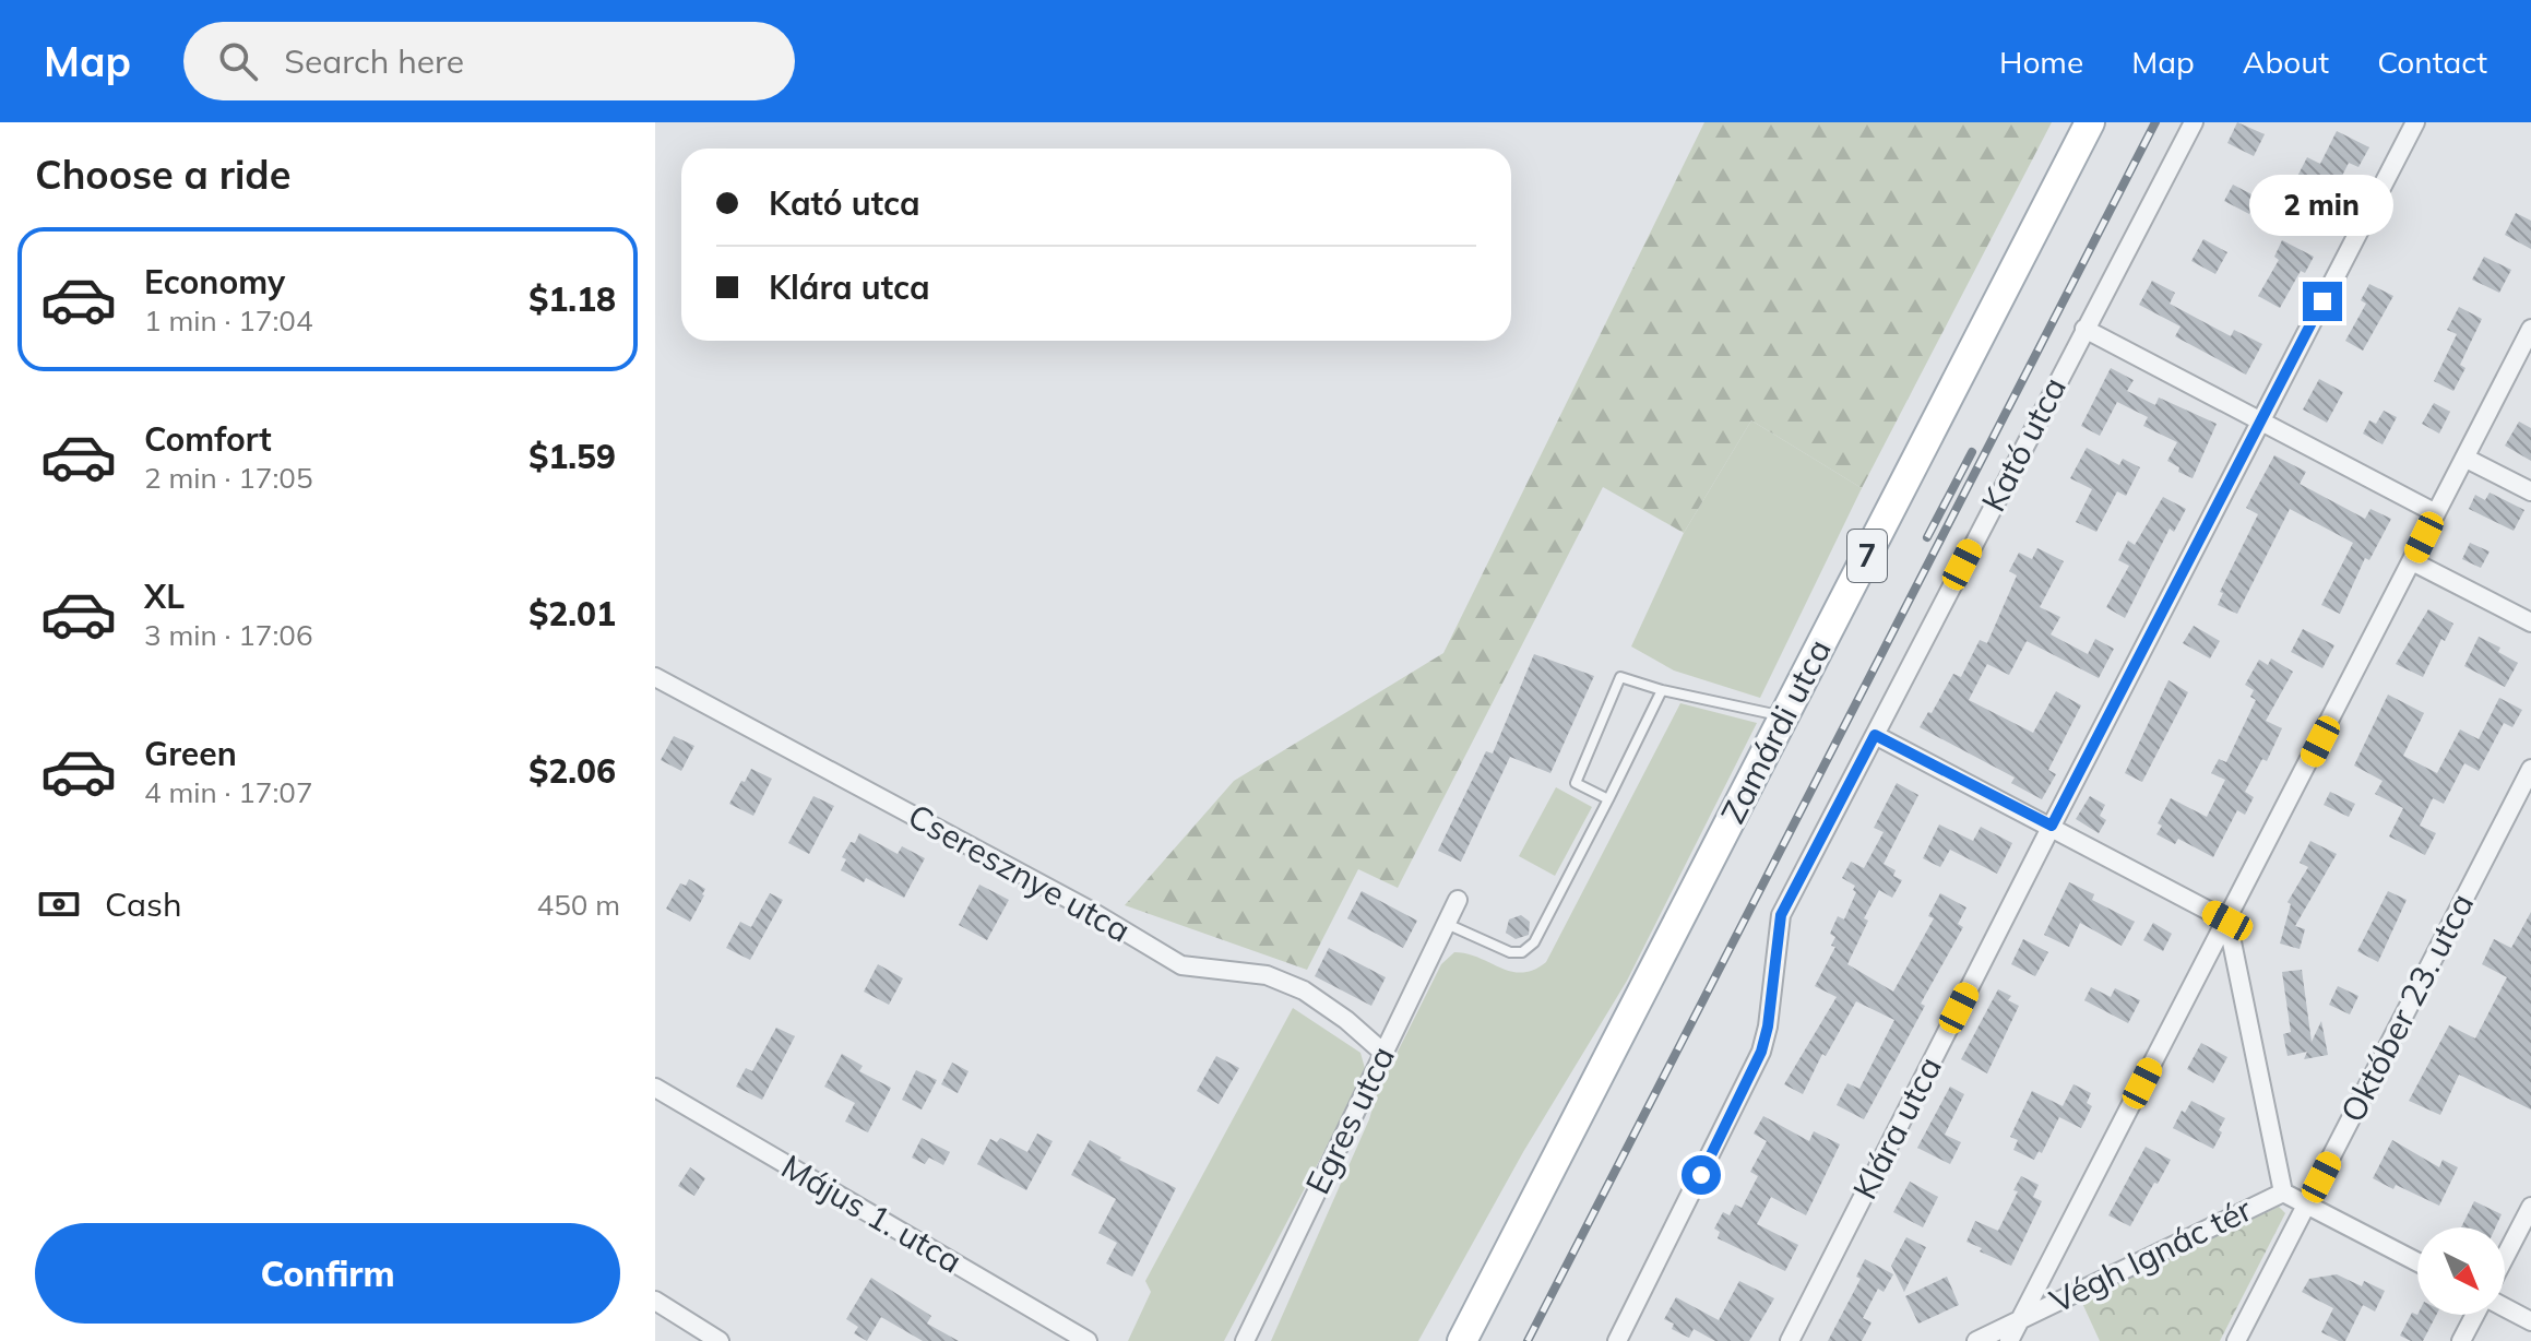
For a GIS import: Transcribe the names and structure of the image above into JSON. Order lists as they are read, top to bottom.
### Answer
{
  "streets": {
    "main road": ["7", "Zamárdi utca"],
    "street": [
      "Kató utca",
      "Cseresznye utca",
      "Október 23. utca",
      "Egres utca",
      "Klára utca",
      "Május 1. utca",
      "Végh Ignác tér"
    ]
  },
  "crossings": [
    ["Cseresznye utca", "Egres utca"],
    ["Október 23. utca", "Végh Ignác tér"]
  ],
  "north": "bottom right",
  "page": {
    "header": "Map",
    "search": "Search here",
    "nav": [
      "Home",
      "Map",
      "About",
      "Contact"
    ],
    "heading": "Choose a ride",
    "banner": ["Kató utca", "Klára utca"],
    "bubble": "2 min",
    "list": [
      {
        "name": "Economy",
        "note": "1 min · 17:04",
        "value": "$1.18"
      },
      {
        "name": "Comfort",
        "note": "2 min · 17:05",
        "value": "$1.59"
      },
      {
        "name": "XL",
        "note": "3 min · 17:06",
        "value": "$2.01"
      },
      {
        "name": "Green",
        "note": "4 min · 17:07",
        "value": "$2.06"
      }
    ],
    "pay": ["Cash", "450 m"],
    "buttons": "Confirm"
  }
}
